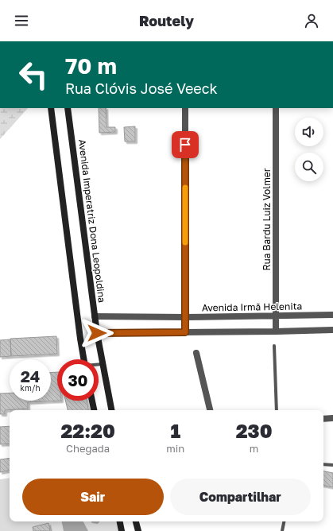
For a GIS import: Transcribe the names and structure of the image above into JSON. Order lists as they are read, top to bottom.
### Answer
{
  "streets": {
    "main road": ["Avenida Imperatriz Dona Leopoldina"],
    "street": ["Rua Bardu Luiz Volmer", "Avenida Irmã Helenita"]
  },
  "crossings": [
    ["Rua Bardu Luiz Volmer", "Avenida Irmã Helenita"],
    ["Avenida Imperatriz Dona Leopoldina", "Avenida Irmã Helenita"]
  ],
  "page": {
    "header": "Routely",
    "turn": ["70 m", "Rua Clóvis José Veeck"],
    "speed": "24 km/h",
    "limit": "30",
    "eta": [
      "22:20",
      "Chegada",
      "1",
      "min",
      "230",
      "m"
    ],
    "buttons": ["Sair", "Compartilhar"]
  }
}
